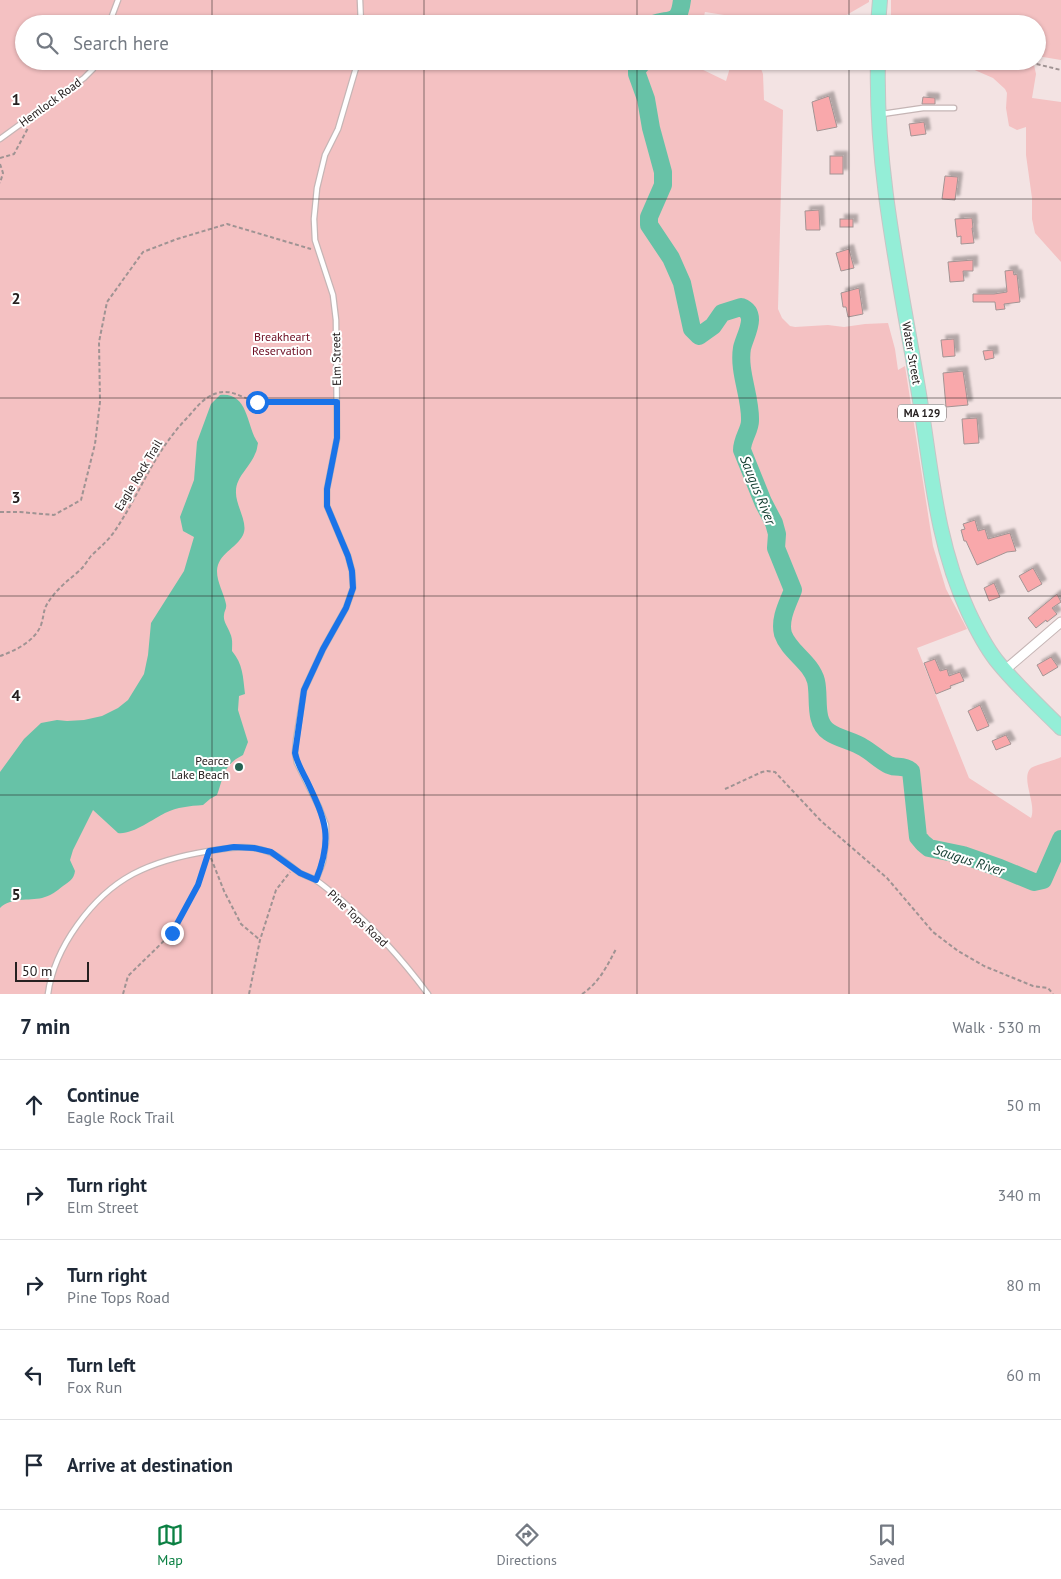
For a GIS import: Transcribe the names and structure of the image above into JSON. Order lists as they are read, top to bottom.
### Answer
{
  "streets": {
    "main road": ["Water Street", "MA 129"],
    "lane": ["Hemlock Road", "Elm Street", "Pine Tops Road"],
    "path": ["Eagle Rock Trail"]
  },
  "crossings": [
    ["Elm Street", "Eagle Rock Trail"],
    ["Elm Street", "Pine Tops Road"]
  ],
  "water": ["Saugus River"],
  "parks": ["Breakheart Reservation"],
  "places": ["Pearce Lake Beach"],
  "scale_bar": "50 m",
  "page": {
    "search": "Search here",
    "scale": "50 m",
    "heading": ["7 min", "Walk · 530 m"],
    "list": [
      ["Continue", "Eagle Rock Trail", "50 m"],
      ["Turn right", "Elm Street", "340 m"],
      ["Turn right", "Pine Tops Road", "80 m"],
      ["Turn left", "Fox Run", "60 m"],
      "Arrive at destination"
    ],
    "nav": ["Map", "Directions", "Saved"]
  },
  "grid": {
    "rows": [
      "1",
      "2",
      "3",
      "4",
      "5"
    ]
  }
}
